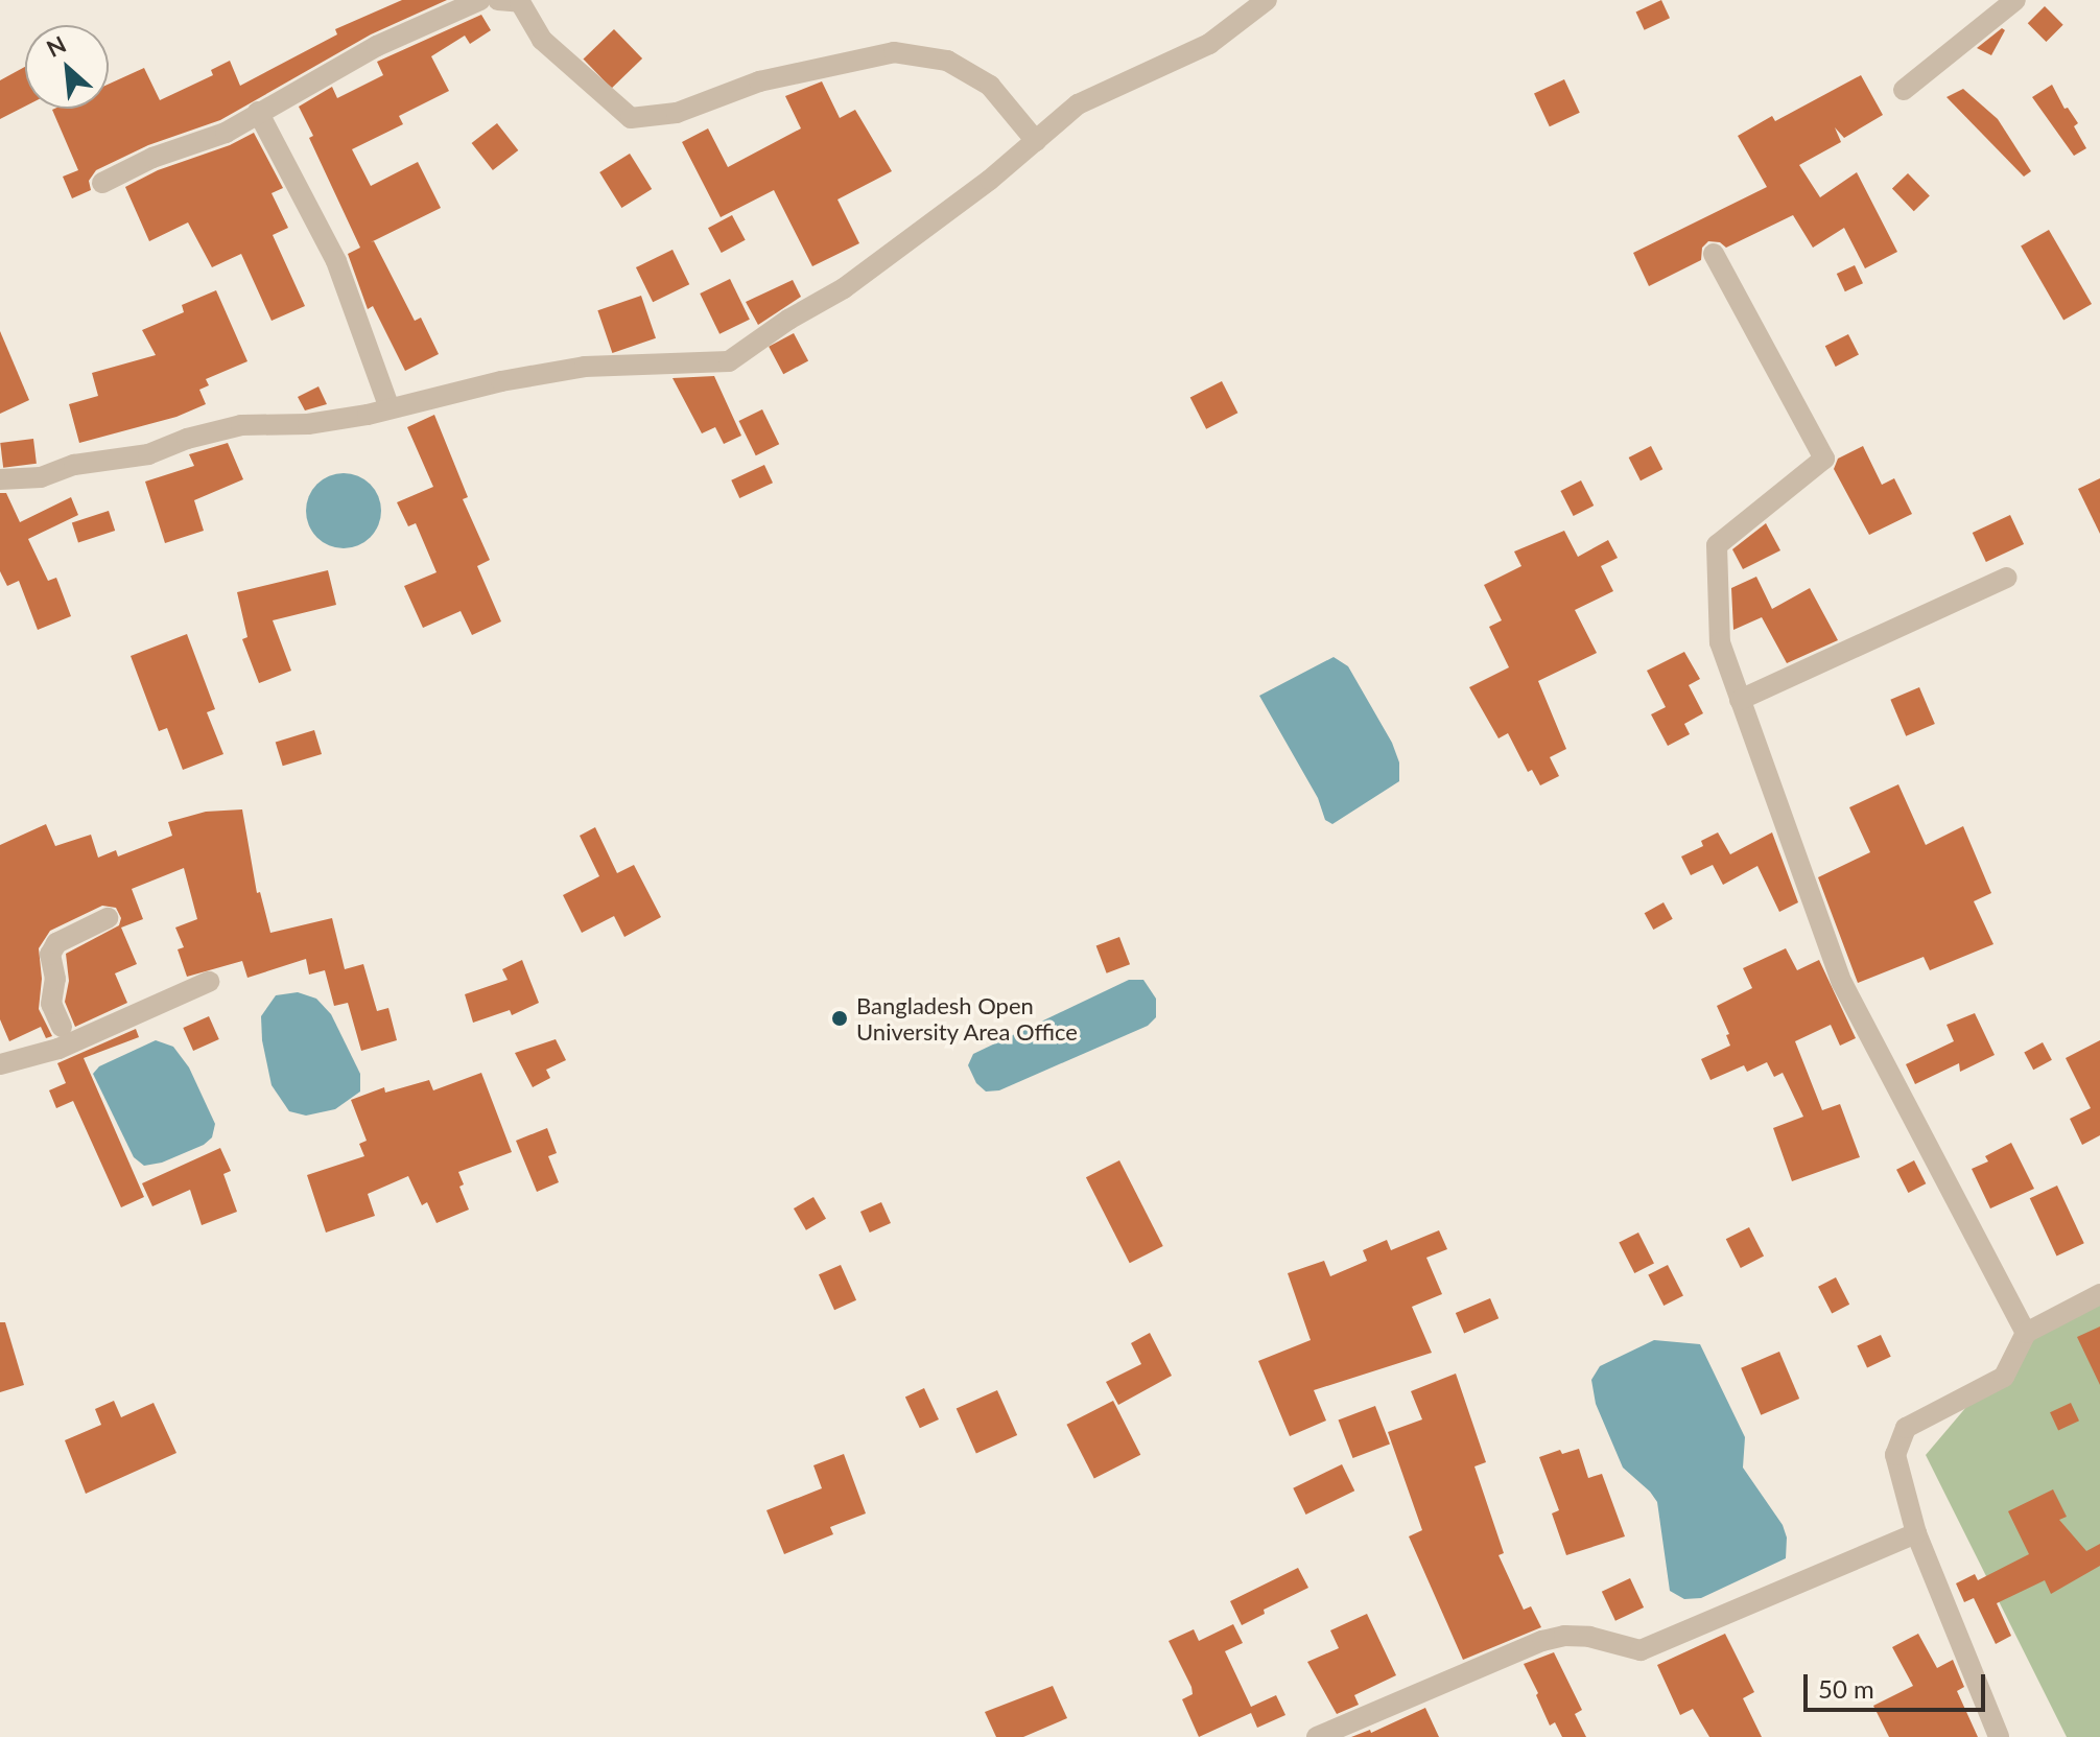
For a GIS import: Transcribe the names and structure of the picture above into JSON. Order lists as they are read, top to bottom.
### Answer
{
  "places": ["Bangladesh Open University Area Office"],
  "scale_bar": "50 m",
  "north": "top left"
}
